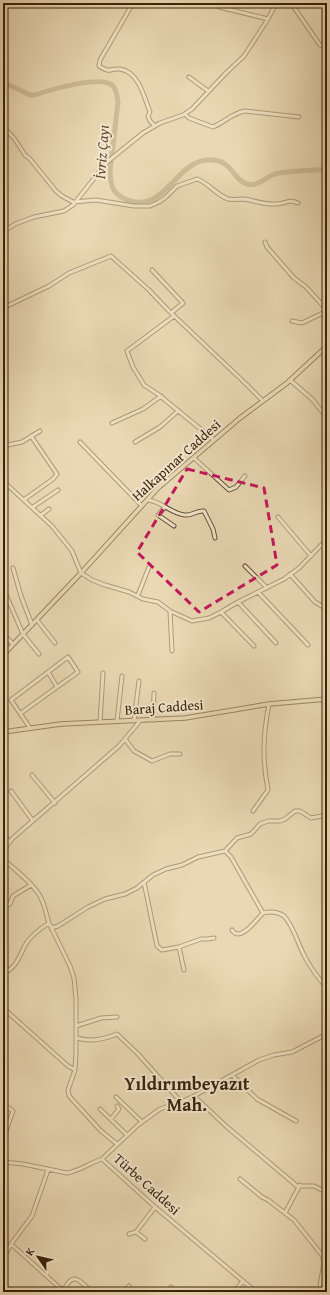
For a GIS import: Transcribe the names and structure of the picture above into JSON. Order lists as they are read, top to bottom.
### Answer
{
  "streets": {
    "main road": ["Halkapınar Caddesi", "Baraj Caddesi"],
    "street": ["Türbe Caddesi"]
  },
  "districts": ["Yıldırımbeyazıt Mah."],
  "water": ["İvriz Çayı"],
  "north": "top left"
}
